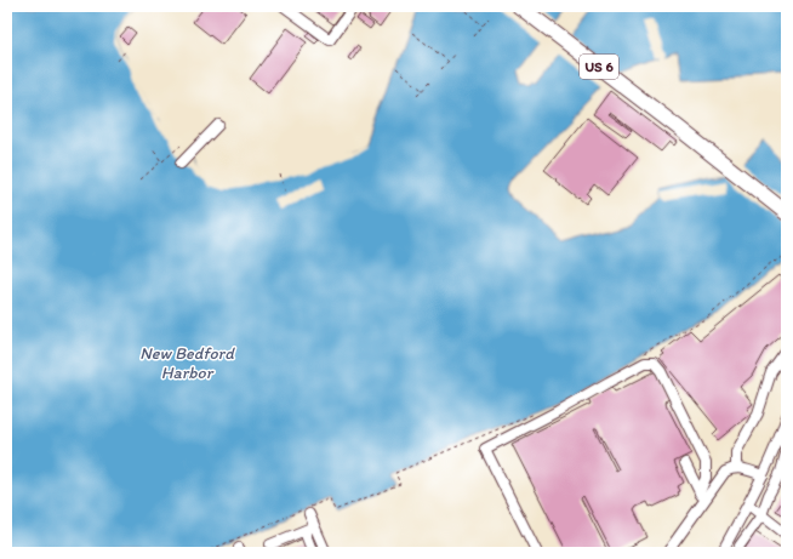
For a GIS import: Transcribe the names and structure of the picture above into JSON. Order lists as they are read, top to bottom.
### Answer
{
  "streets": {
    "highway": ["US 6"]
  },
  "water": ["New Bedford Harbor"]
}
